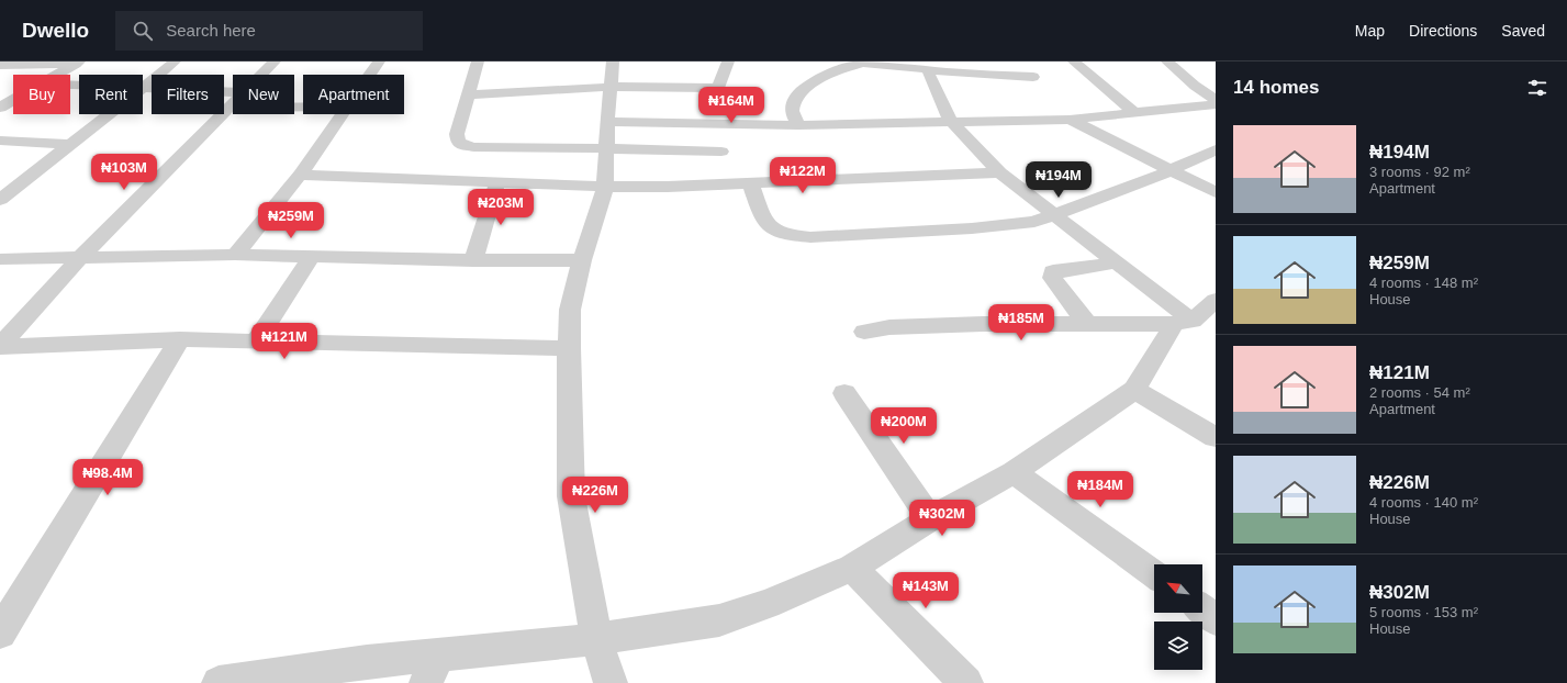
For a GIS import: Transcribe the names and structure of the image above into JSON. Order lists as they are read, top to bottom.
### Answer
{
  "north": "top left",
  "page": {
    "header": "Dwello",
    "search": "Search here",
    "nav": ["Map", "Directions", "Saved"],
    "heading": "14 homes",
    "chip": [
      "Buy",
      "Rent",
      "Filters",
      "New",
      "Apartment"
    ],
    "price": [
      "₦164M",
      "₦103M",
      "₦122M",
      "₦194M",
      "₦203M",
      "₦259M",
      "₦185M",
      "₦121M",
      "₦200M",
      "₦98.4M",
      "₦184M",
      "₦226M",
      "₦302M",
      "₦143M"
    ],
    "list": [
      {
        "name": "₦194M",
        "note": "3 rooms · 92 m² · Apartment"
      },
      {
        "name": "₦259M",
        "note": "4 rooms · 148 m² · House"
      },
      {
        "name": "₦121M",
        "note": "2 rooms · 54 m² · Apartment"
      },
      {
        "name": "₦226M",
        "note": "4 rooms · 140 m² · House"
      },
      {
        "name": "₦302M",
        "note": "5 rooms · 153 m² · House"
      }
    ]
  }
}
